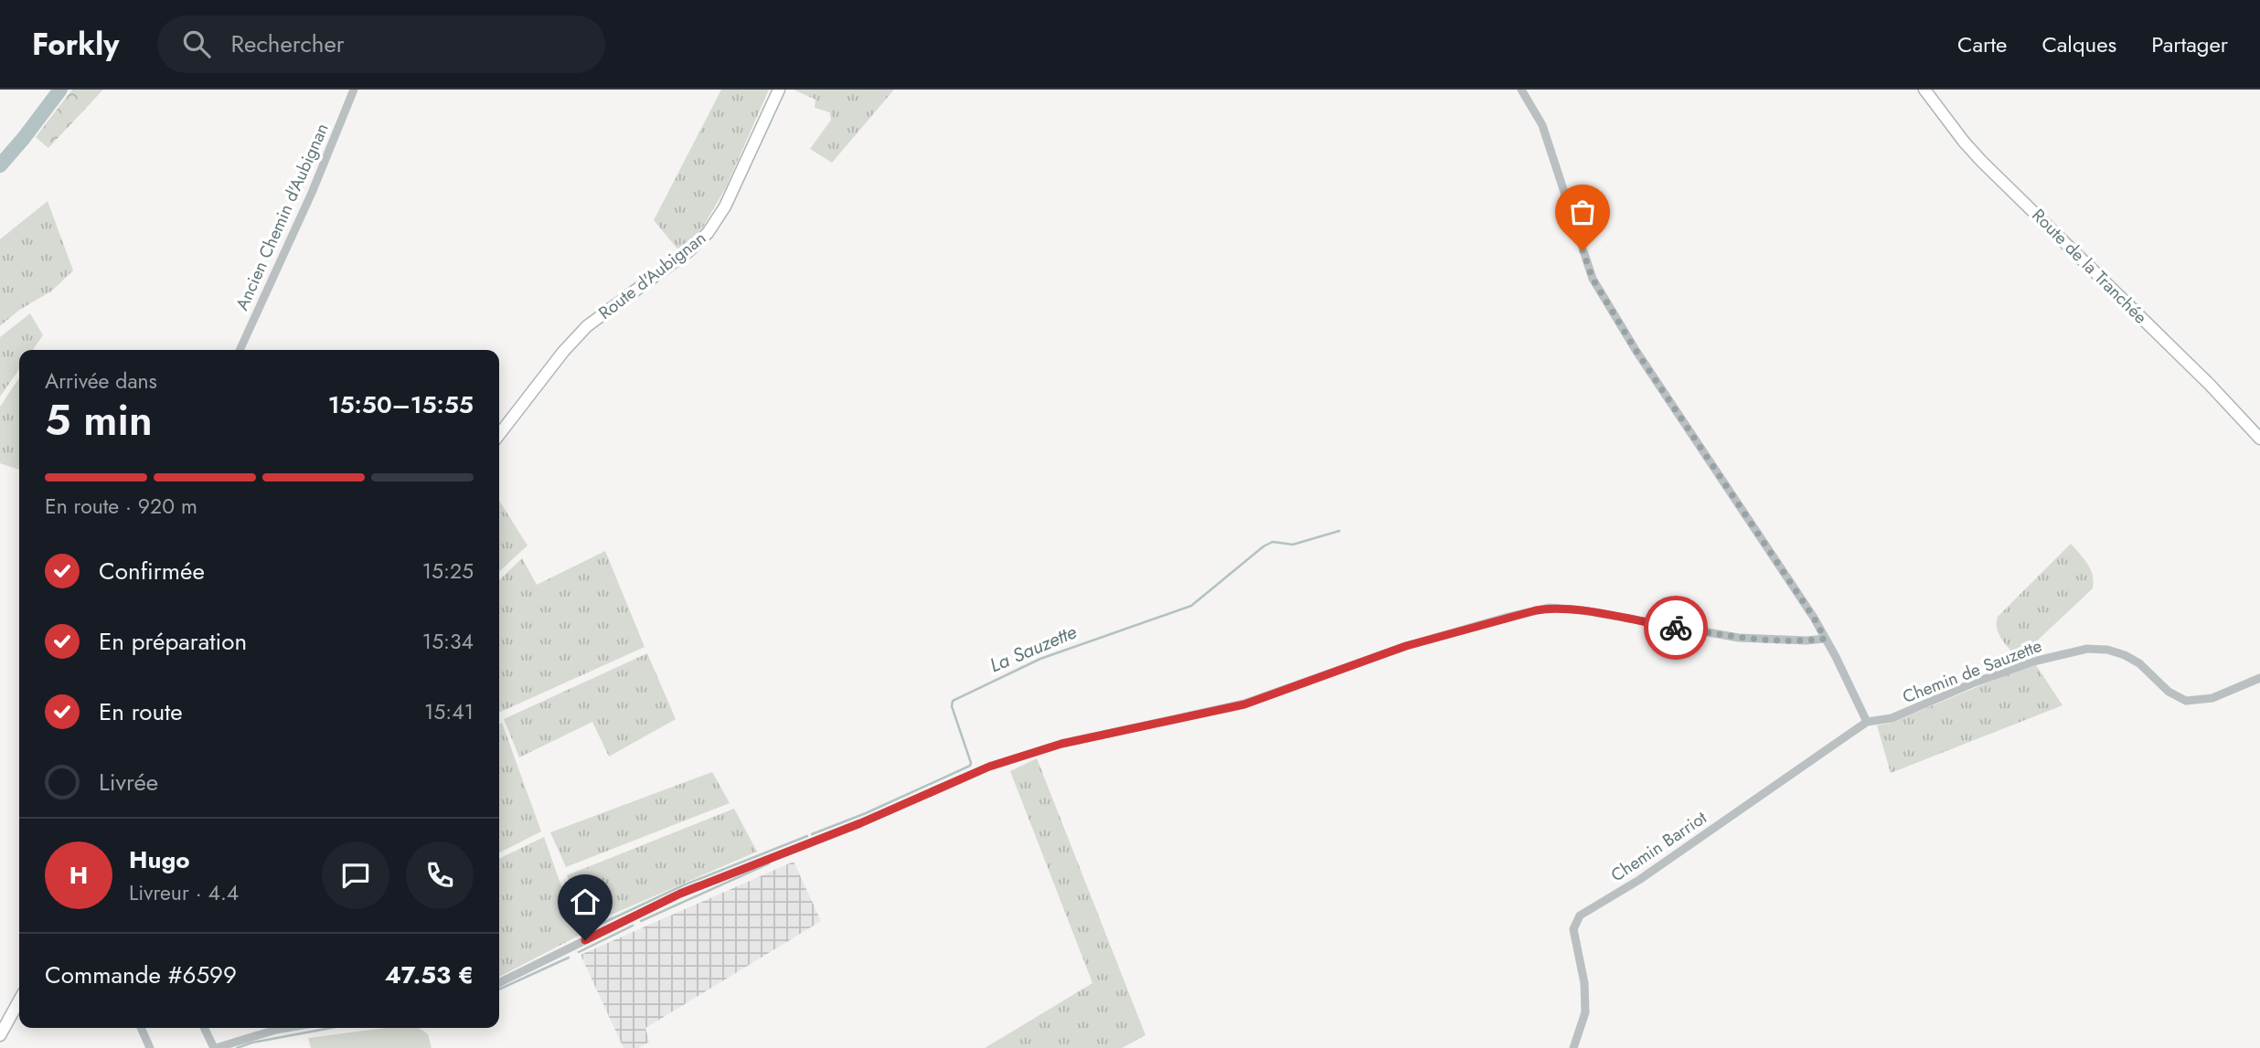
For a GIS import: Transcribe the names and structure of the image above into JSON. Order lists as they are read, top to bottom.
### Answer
{
  "streets": {
    "street": [
      "Ancien Chemin d'Aubignan",
      "Route de la Tranchée",
      "Route d'Aubignan",
      "Chemin de Sauzette",
      "Chemin Barriot"
    ]
  },
  "crossings": [
    ["Chemin de Sauzette", "Chemin Barriot"]
  ],
  "water": ["La Sauzette"],
  "page": {
    "header": "Forkly",
    "search": "Rechercher",
    "nav": ["Carte", "Calques", "Partager"],
    "heading": ["5 min", "Arrivée dans", "15:50–15:55"],
    "panel": [
      "Hugo",
      "Livreur · 4.4",
      "Commande #6599",
      "47.53 €"
    ],
    "bar": "En route · 920 m",
    "list": [
      ["Confirmée", "15:25"],
      ["En préparation", "15:34"],
      ["En route", "15:41"],
      "Livrée"
    ],
    "round": "H"
  }
}
